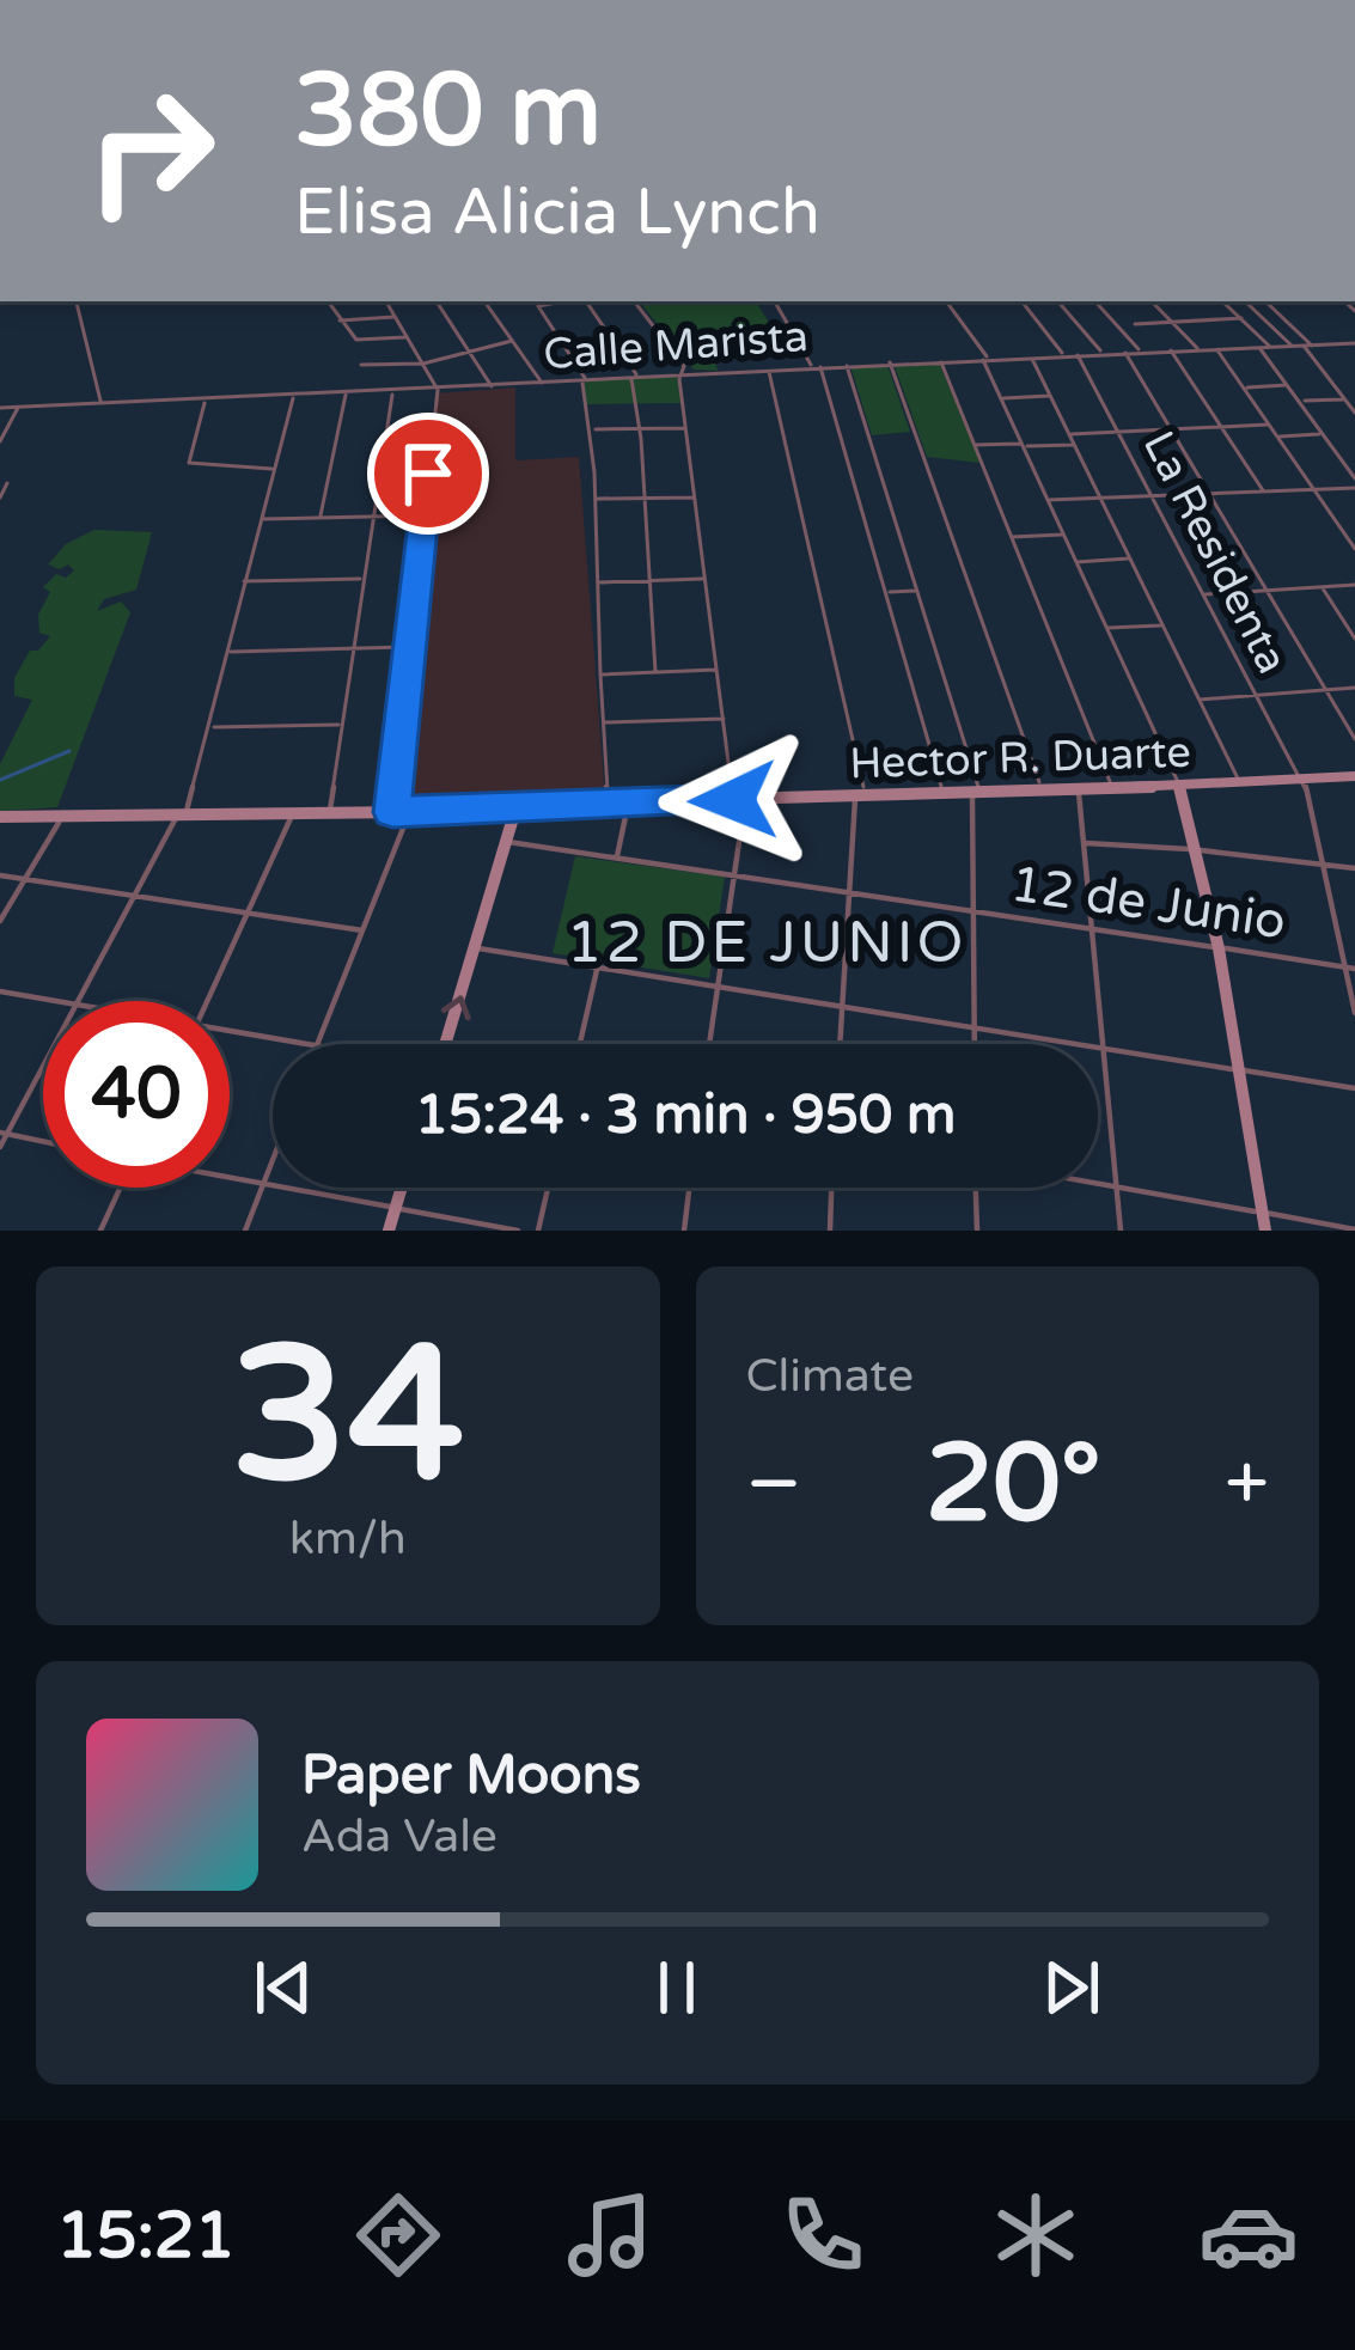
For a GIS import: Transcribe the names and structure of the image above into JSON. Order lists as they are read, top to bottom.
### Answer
{
  "streets": {
    "street": [
      "Calle Marista",
      "La Residenta",
      "Hector R. Duarte",
      "12 de Junio"
    ]
  },
  "crossings": [
    ["Calle Marista", "La Residenta"],
    ["La Residenta", "Hector R. Duarte"],
    ["La Residenta", "12 de Junio"]
  ],
  "districts": ["12 DE JUNIO"],
  "page": {
    "turn": ["380 m", "Elisa Alicia Lynch"],
    "limit": "40",
    "trip": "15:24 · 3 min · 950 m",
    "tile": [
      ["34", "km/h"],
      "Climate"
    ],
    "heat": ["−", "20°", "+"],
    "song": ["Paper Moons", "Ada Vale"],
    "tabs": "15:21"
  }
}
